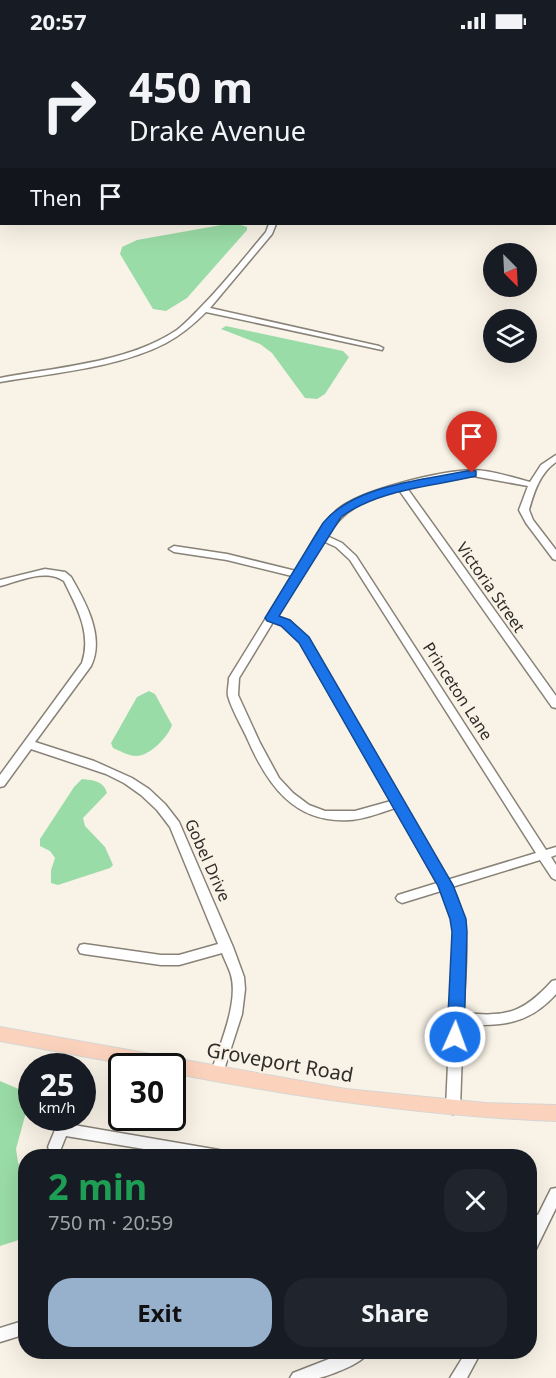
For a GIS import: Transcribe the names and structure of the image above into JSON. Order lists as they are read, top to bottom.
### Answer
{
  "streets": {
    "main road": ["Groveport Road"],
    "street": ["Victoria Street", "Princeton Lane", "Gobel Drive"]
  },
  "crossings": [
    ["Gobel Drive", "Groveport Road"]
  ],
  "north": "bottom right",
  "page": {
    "status": "20:57",
    "turn": ["450 m", "Drake Avenue"],
    "then": "Then",
    "speed": "25 km/h",
    "limit": "30",
    "heading": ["2 min", "750 m · 20:59"],
    "buttons": ["Exit", "Share"]
  }
}
